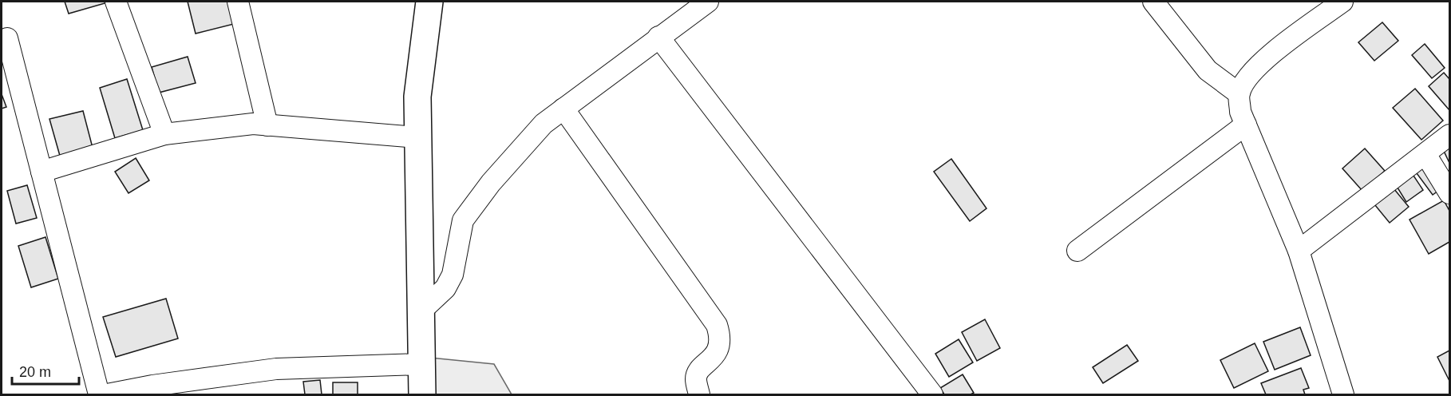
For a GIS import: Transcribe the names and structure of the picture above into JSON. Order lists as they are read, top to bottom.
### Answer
{
  "scale_bar": "20 m"
}
